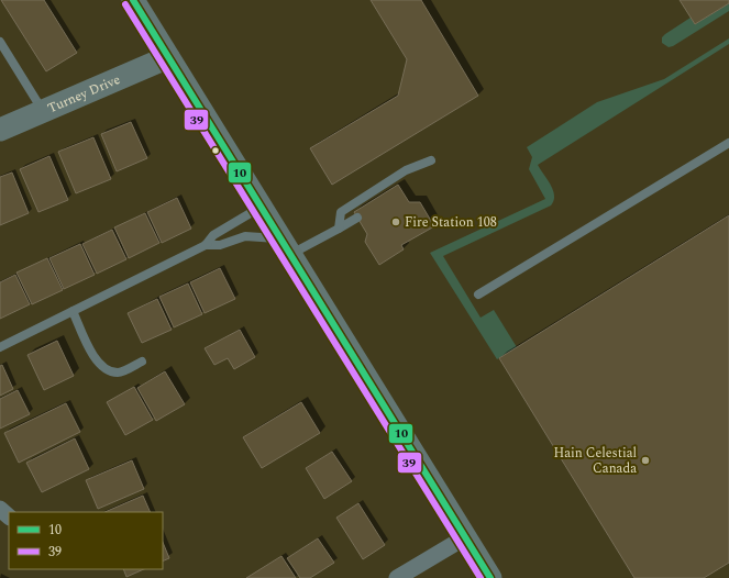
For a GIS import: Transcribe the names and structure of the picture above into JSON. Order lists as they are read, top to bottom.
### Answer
{
  "streets": {
    "main road": ["Turney Drive"]
  },
  "places": ["Fire Station 108", "Hain Celestial Canada"],
  "lines": ["transit line 10", "transit line 39"],
  "legend": ["10", "39"]
}
